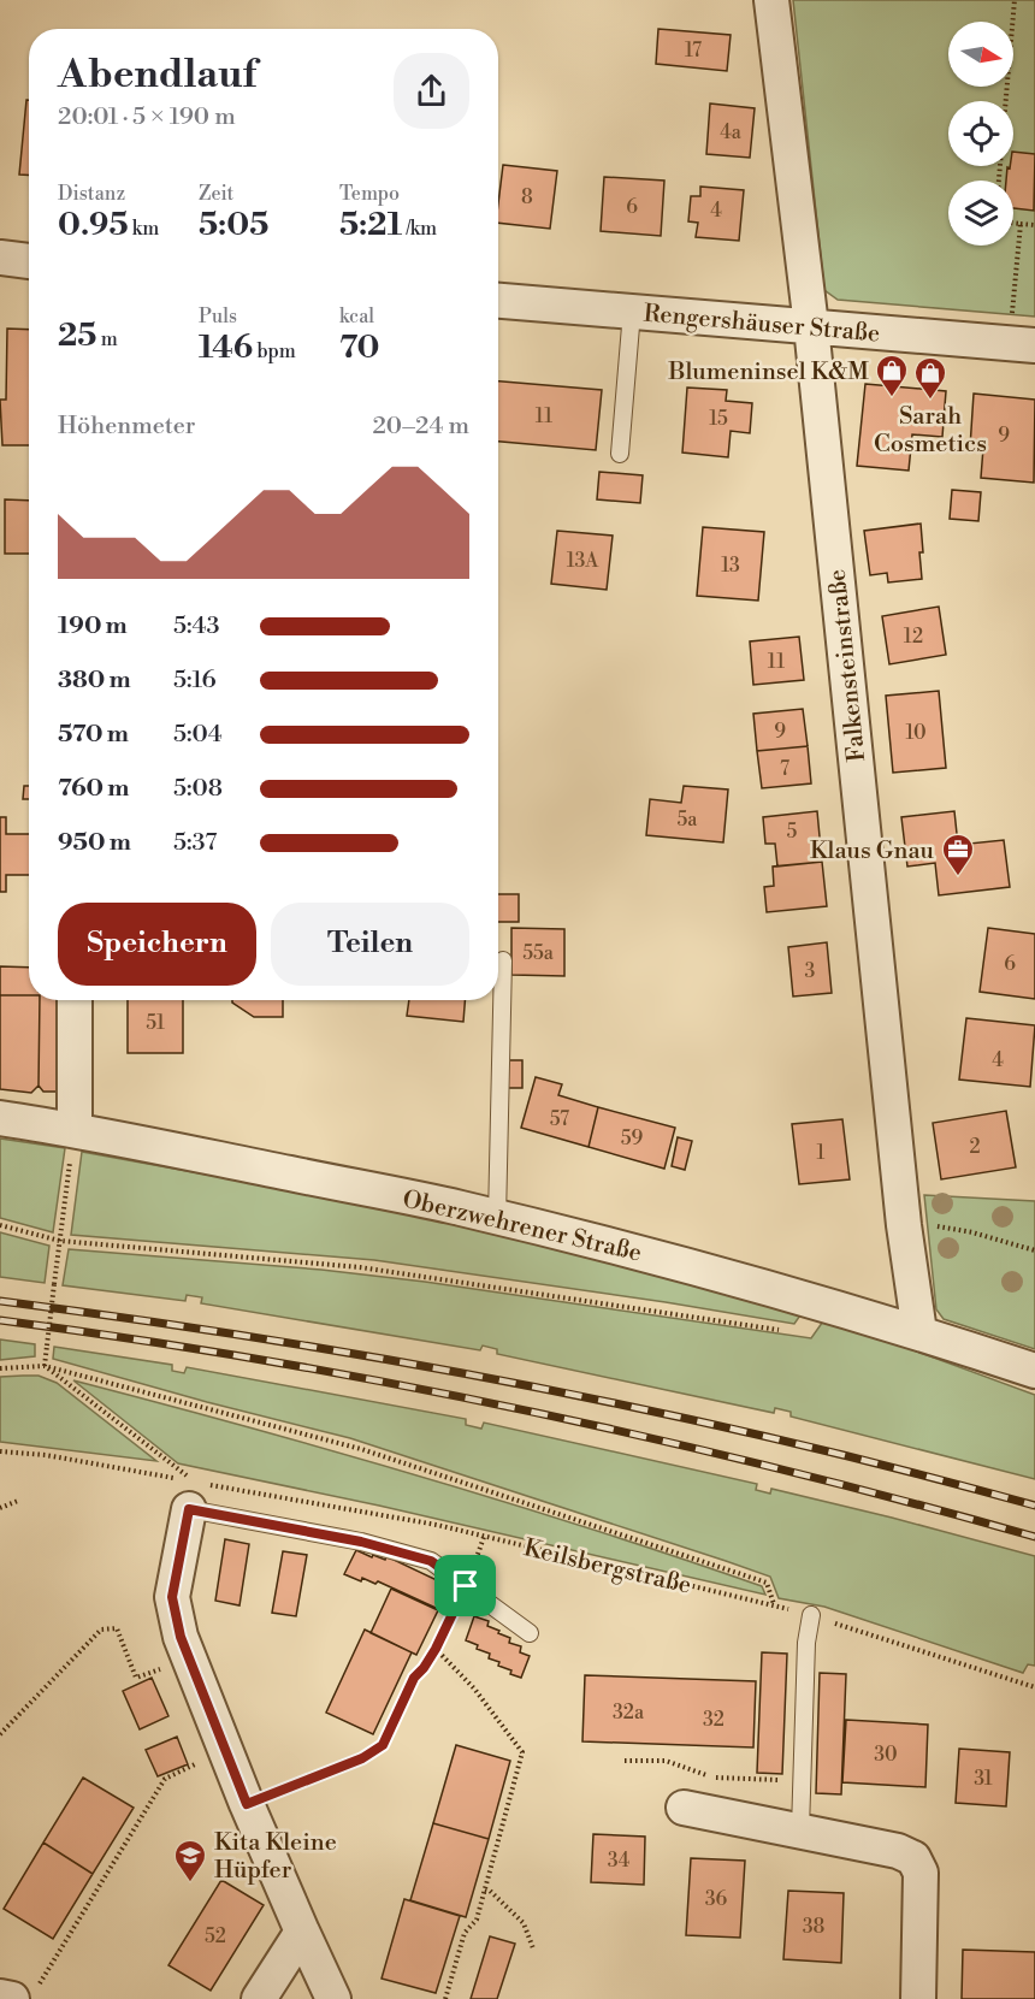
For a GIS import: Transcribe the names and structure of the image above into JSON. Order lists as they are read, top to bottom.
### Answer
{
  "streets": {
    "street": ["Rengershäuser Straße", "Falkensteinstraße", "Oberzwehrener Straße"],
    "path": ["Keilsbergstraße"]
  },
  "crossings": [
    ["Rengershäuser Straße", "Falkensteinstraße"],
    ["Falkensteinstraße", "Oberzwehrener Straße"]
  ],
  "places": {
    "shop": ["Blumeninsel K&M", "Sarah Cosmetics"],
    "office": ["Klaus Gnau"],
    "school or university": ["Kita Kleine Hüpfer"]
  },
  "house_numbers": [
    "17",
    "4a",
    "8",
    "6",
    "4",
    "11",
    "15",
    "9",
    "13A",
    "13",
    "12",
    "11",
    "9",
    "10",
    "7",
    "5a",
    "5",
    "55a",
    "6",
    "3",
    "51",
    "4",
    "57",
    "59",
    "2",
    "1",
    "32a",
    "32",
    "30",
    "31",
    "34",
    "36",
    "38",
    "52"
  ],
  "north": "right",
  "page": {
    "heading": ["Abendlauf", "20:01 · 5 × 190 m"],
    "stats": [
      ["Distanz", "0.95 km"],
      ["Zeit", "5:05"],
      ["Tempo", "5:21 /km"],
      ["25 m"],
      ["Puls", "146 bpm"],
      ["kcal", "70"]
    ],
    "chart": ["Höhenmeter", "20–24 m"],
    "list": [
      {
        "name": "190 m",
        "note": "5:43"
      },
      {
        "name": "380 m",
        "note": "5:16"
      },
      {
        "name": "570 m",
        "note": "5:04"
      },
      {
        "name": "760 m",
        "note": "5:08"
      },
      {
        "name": "950 m",
        "note": "5:37"
      }
    ],
    "buttons": ["Speichern", "Teilen"]
  }
}
